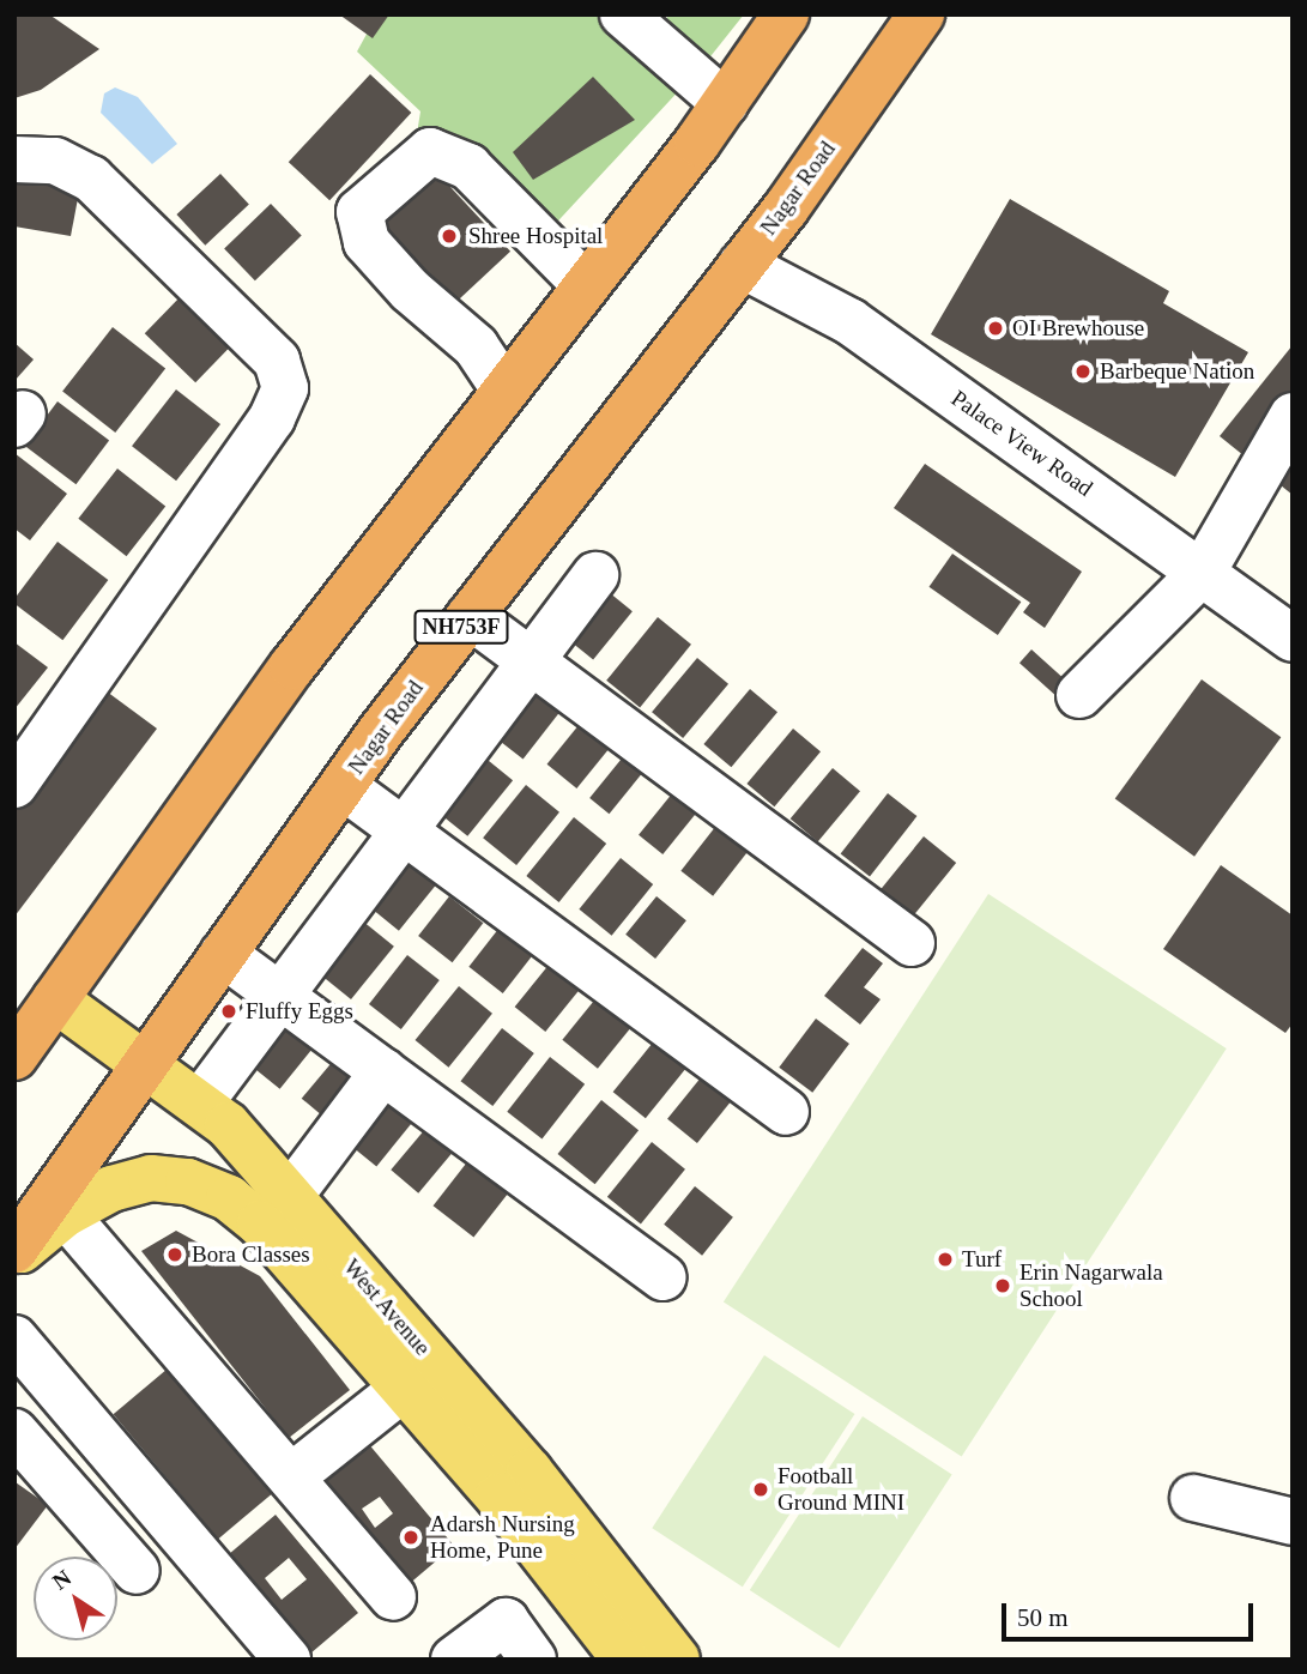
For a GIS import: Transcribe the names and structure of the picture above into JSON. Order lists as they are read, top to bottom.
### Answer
{
  "streets": {
    "highway": ["Nagar Road", "NH753F"],
    "main road": ["West Avenue"],
    "street": ["Palace View Road"]
  },
  "crossings": [
    ["Nagar Road", "Palace View Road"],
    ["Nagar Road", "West Avenue"]
  ],
  "places": [
    "Shree Hospital",
    "OI Brewhouse",
    "Barbeque Nation",
    "Fluffy Eggs",
    "Bora Classes",
    "Turf",
    "Erin Nagarwala School",
    "Football Ground MINI",
    "Adarsh Nursing Home, Pune"
  ],
  "scale_bar": "50 m",
  "north": "top left"
}
